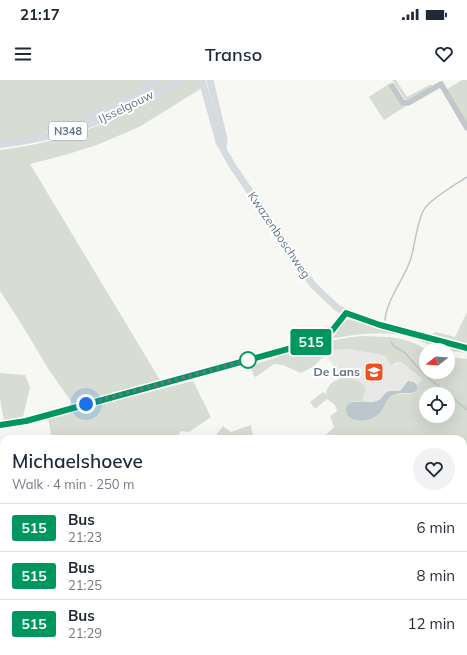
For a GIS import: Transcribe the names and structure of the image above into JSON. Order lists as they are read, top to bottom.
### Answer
{
  "streets": {
    "main road": ["IJsselgouw", "N348"],
    "street": ["Kwazenboschweg"]
  },
  "places": {
    "school or university": ["De Lans"]
  },
  "lines": ["bus line 515"],
  "north": "left",
  "page": {
    "status": "21:17",
    "header": "Transo",
    "on_map": "515",
    "heading": ["Michaelshoeve", "Walk · 4 min · 250 m"],
    "list": [
      {
        "mark": "515",
        "name": "Bus",
        "note": "21:23",
        "value": "6 min"
      },
      {
        "mark": "515",
        "name": "Bus",
        "note": "21:25",
        "value": "8 min"
      },
      {
        "mark": "515",
        "name": "Bus",
        "note": "21:29",
        "value": "12 min"
      }
    ]
  }
}
